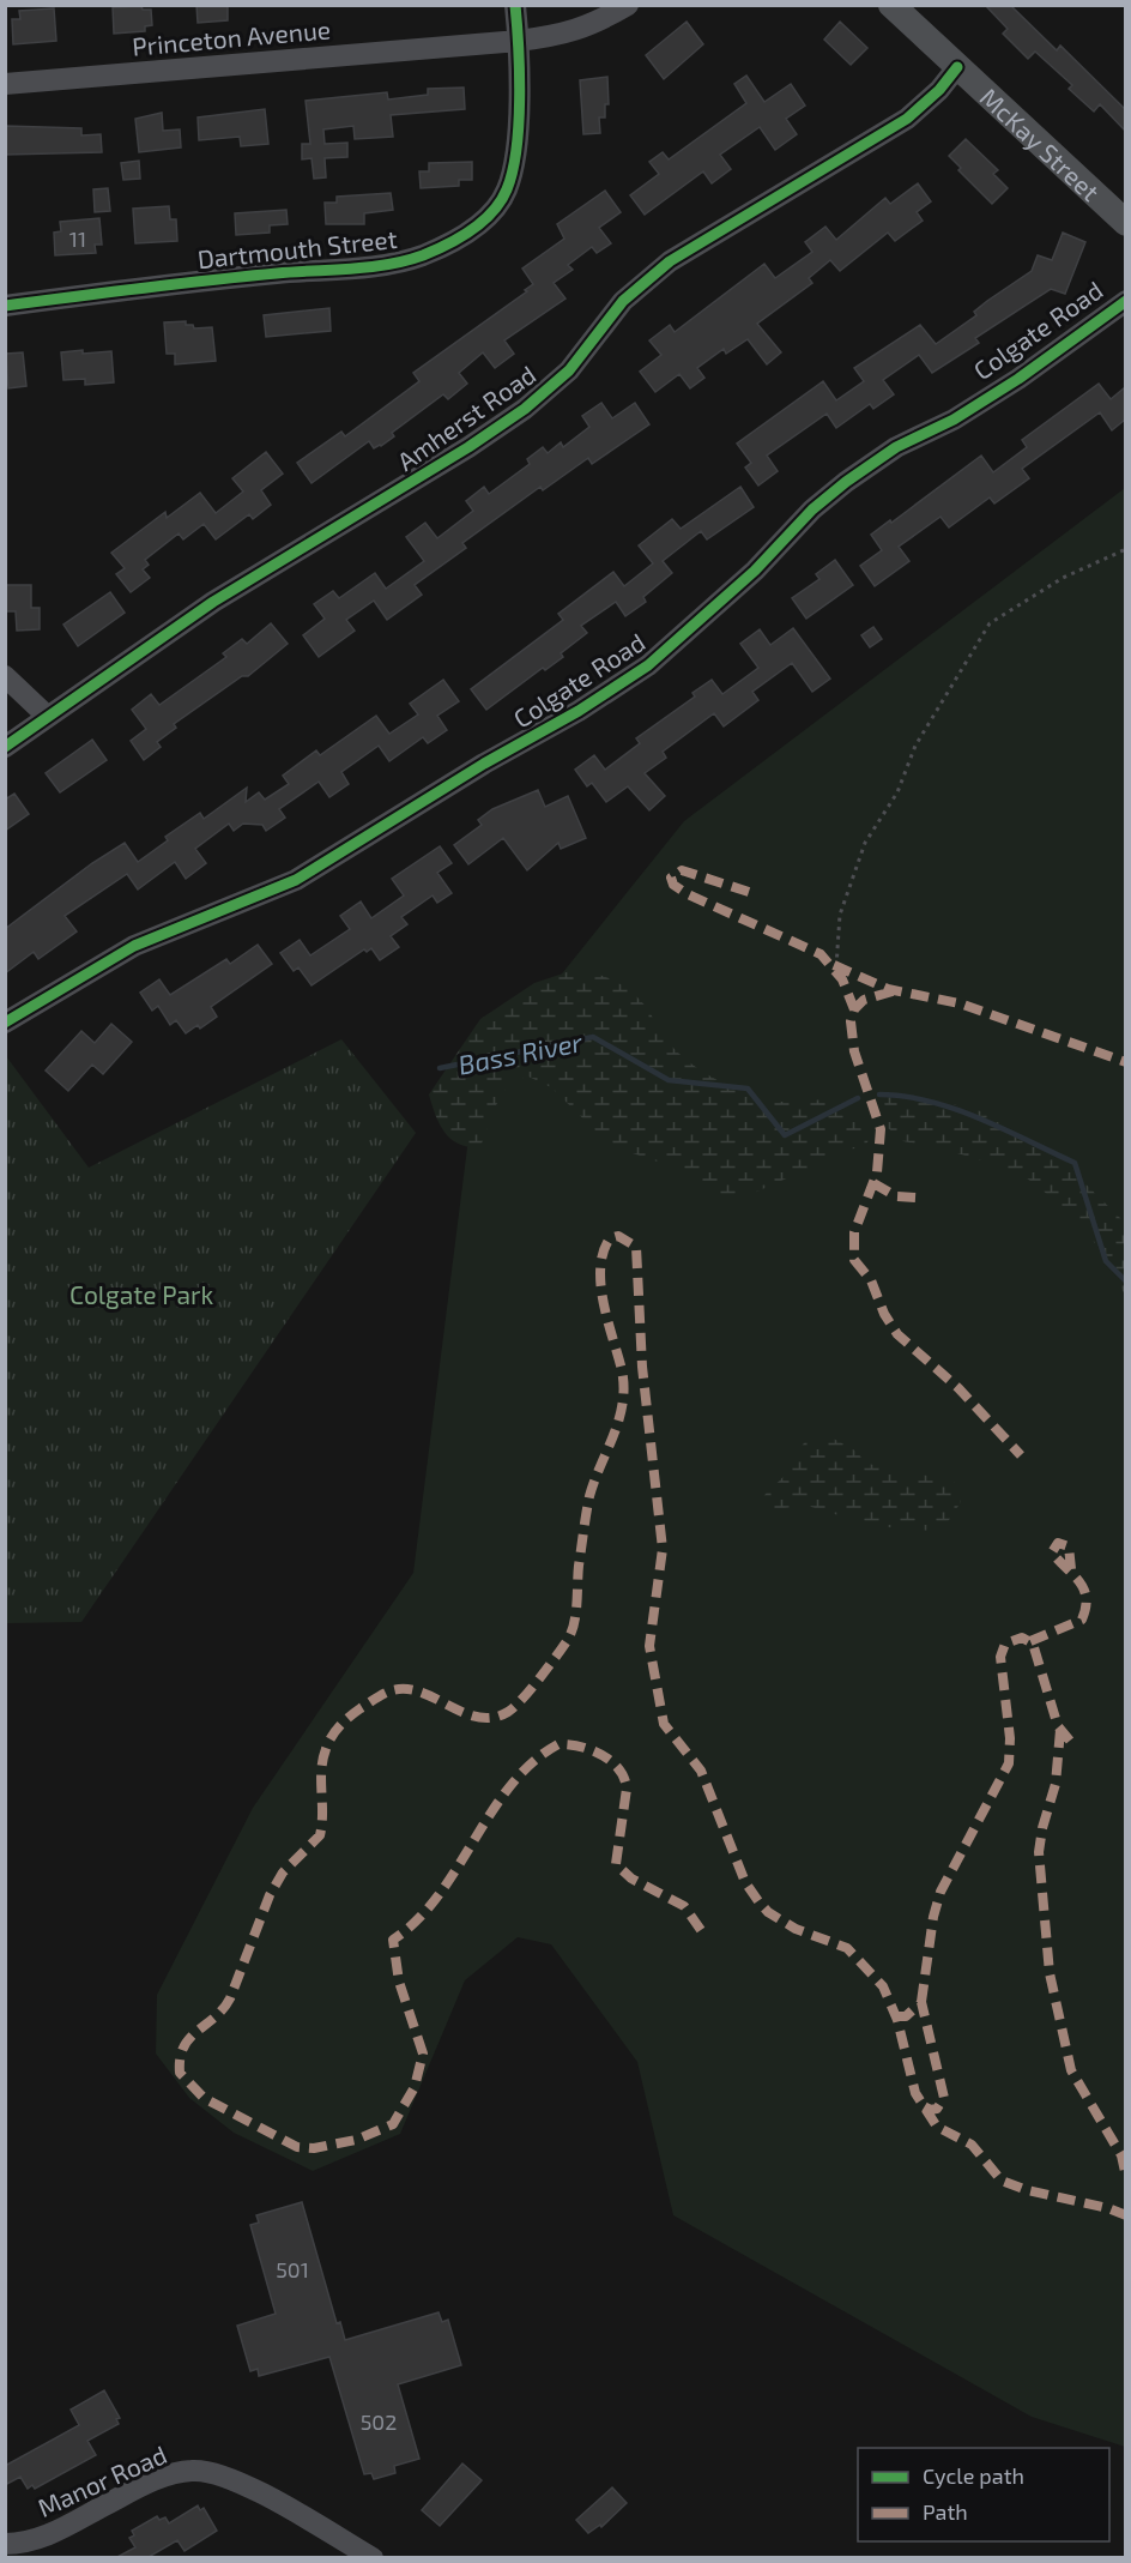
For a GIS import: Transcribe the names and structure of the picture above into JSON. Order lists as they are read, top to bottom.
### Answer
{
  "streets": {
    "main road": ["McKay Street"],
    "street": [
      "Princeton Avenue",
      "Dartmouth Street",
      "Colgate Road",
      "Amherst Road",
      "Manor Road"
    ]
  },
  "crossings": [
    ["Princeton Avenue", "Dartmouth Street"],
    ["McKay Street", "Amherst Road"]
  ],
  "water": ["Bass River"],
  "parks": ["Colgate Park"],
  "house_numbers": ["11", "501", "502"],
  "legend": ["Cycle path", "Path"]
}
